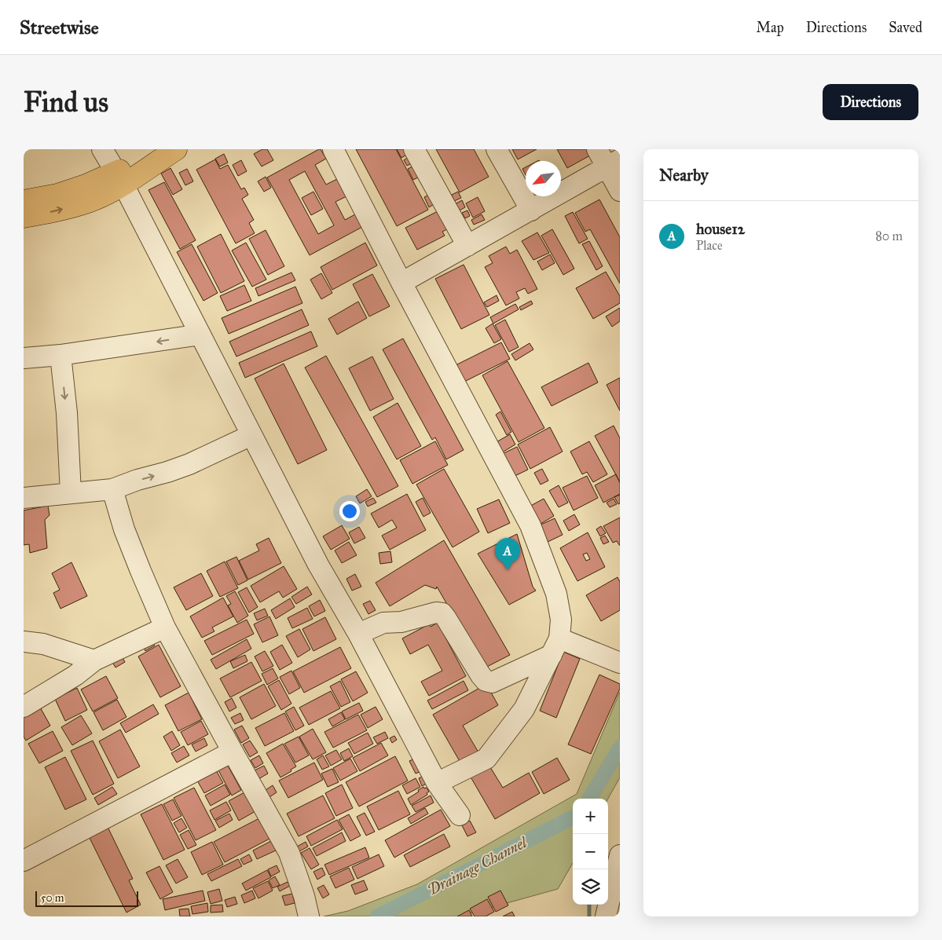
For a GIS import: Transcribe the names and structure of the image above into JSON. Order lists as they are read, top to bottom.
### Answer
{
  "water": ["Drainage Channel"],
  "scale_bar": "50 m",
  "north": "bottom left",
  "page": {
    "header": "Streetwise",
    "nav": ["Map", "Directions", "Saved"],
    "buttons": "Directions",
    "title": "Find us",
    "heading": "Nearby",
    "list": [
      {
        "mark": "A",
        "name": "house12",
        "note": "Place",
        "value": "80 m"
      }
    ],
    "pins": "A",
    "map_buttons": ["+", "−"],
    "scale": "50 m"
  }
}
